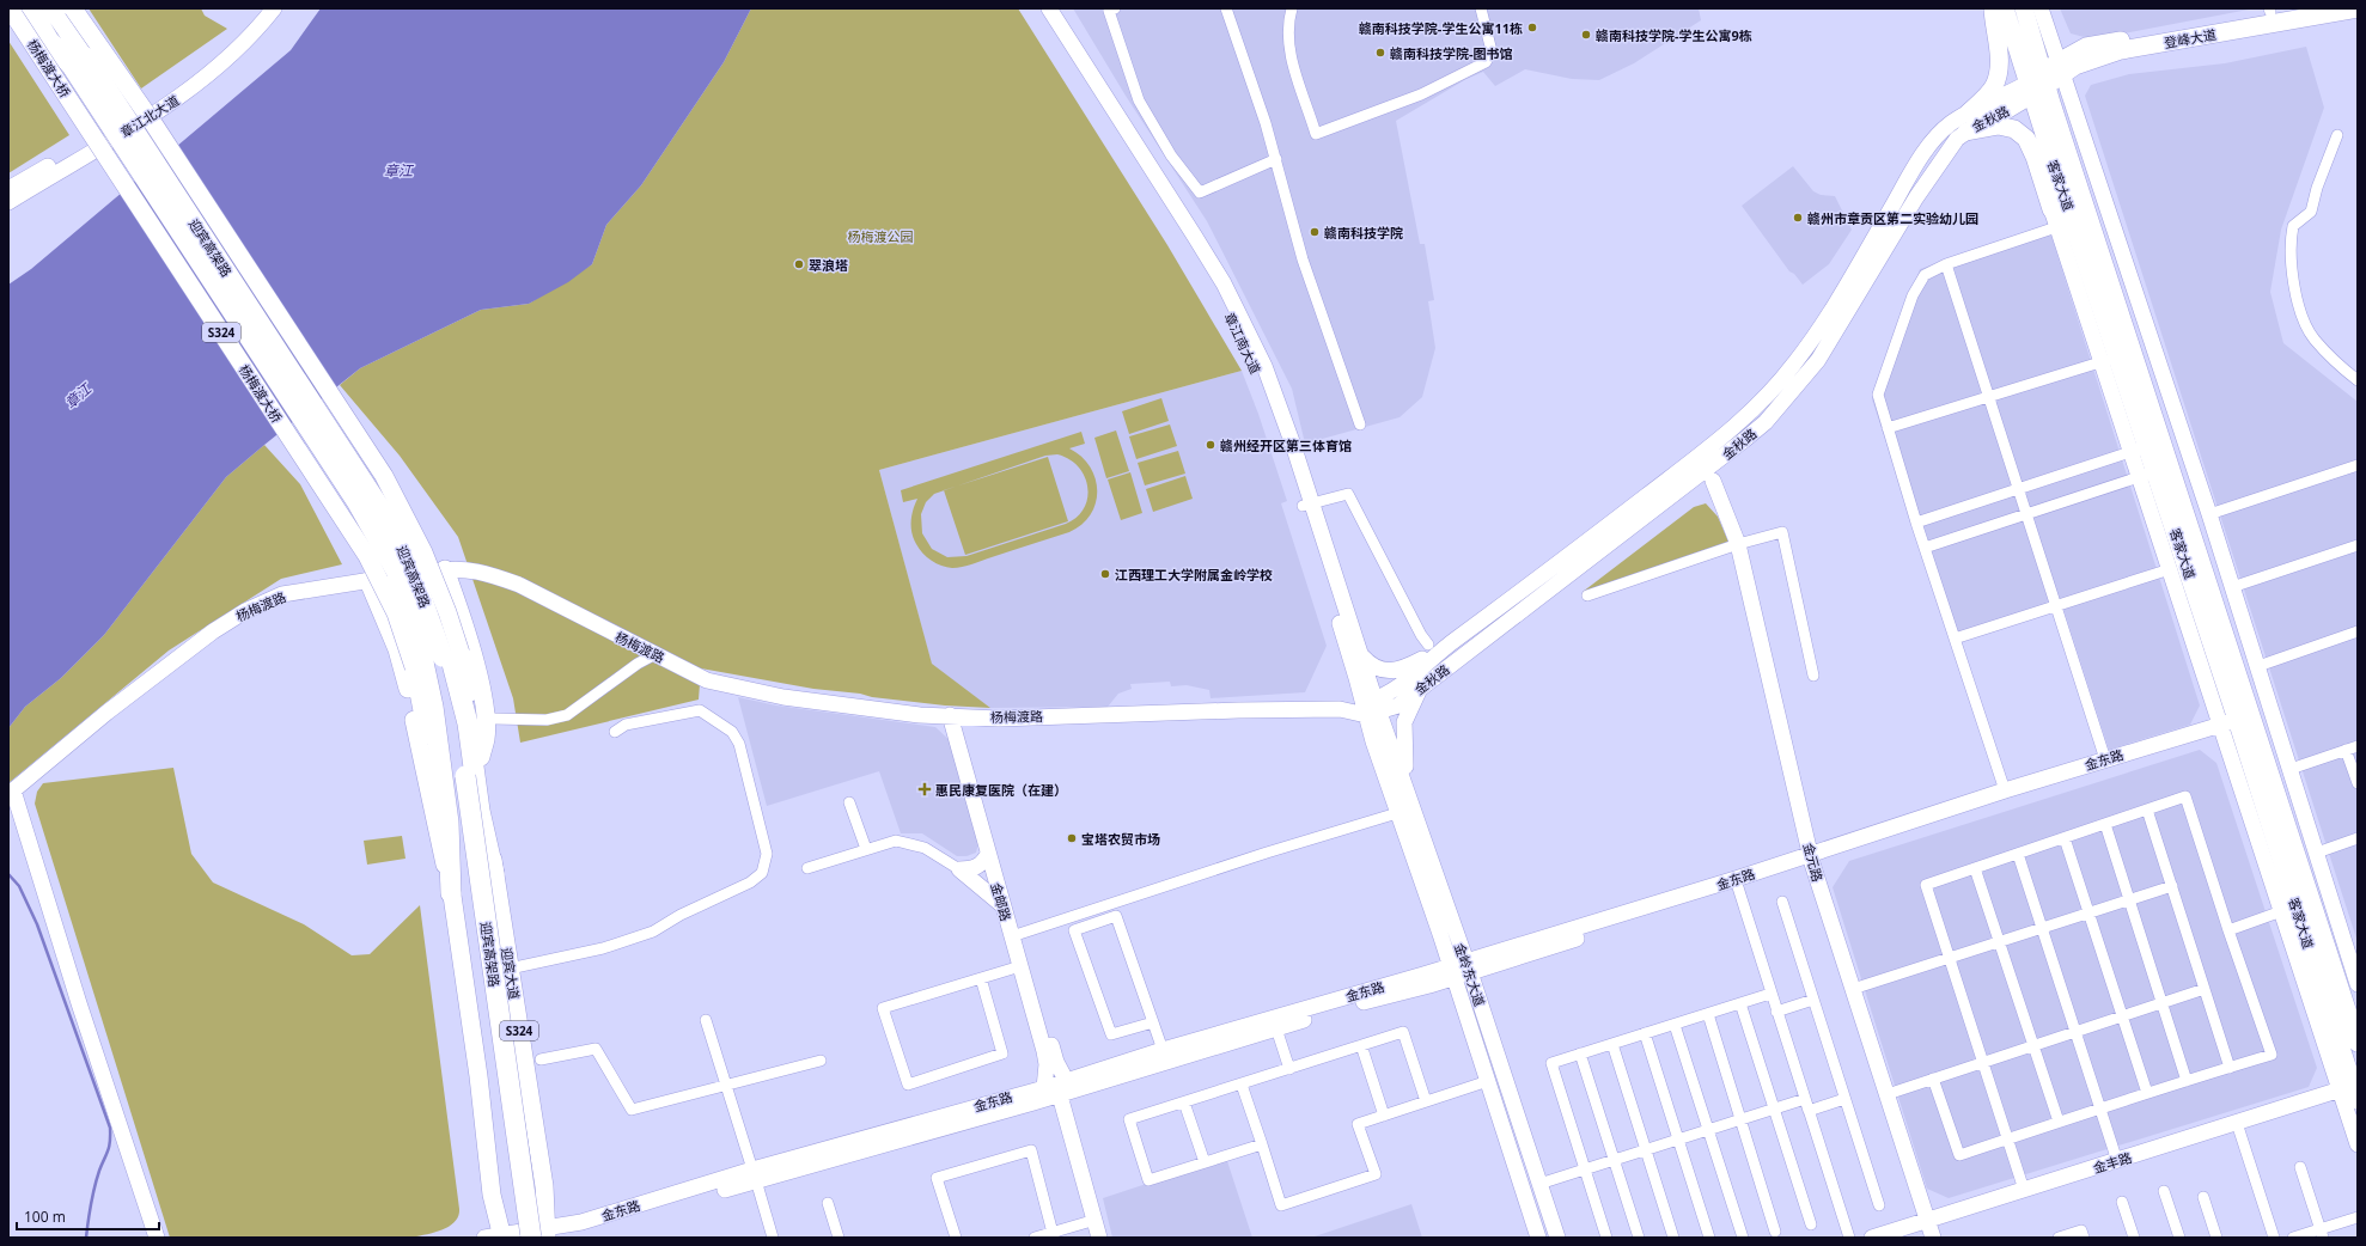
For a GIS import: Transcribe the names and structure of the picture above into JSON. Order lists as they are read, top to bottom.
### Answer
{
  "streets": {
    "highway": ["迎宾高架路"],
    "main road": [
      "登峰大道",
      "杨梅渡大桥",
      "客家大道",
      "S324",
      "迎宾大道"
    ],
    "street": [
      "章江北大道",
      "金秋路",
      "章江南大道",
      "杨梅渡路",
      "金东路",
      "金元路",
      "金邮路",
      "金岭东大道",
      "金丰路"
    ]
  },
  "crossings": [
    ["登峰大道", "金秋路"],
    ["登峰大道", "客家大道"],
    ["杨梅渡大桥", "迎宾高架路"],
    ["杨梅渡大桥", "S324"],
    ["杨梅渡大桥", "迎宾大道"],
    ["金秋路", "客家大道"],
    ["金秋路", "章江南大道"],
    ["金秋路", "杨梅渡路"],
    ["金秋路", "金岭东大道"],
    ["客家大道", "金东路"],
    ["客家大道", "金丰路"],
    ["迎宾高架路", "S324"],
    ["迎宾高架路", "金东路"],
    ["迎宾高架路", "迎宾大道"],
    ["S324", "迎宾大道"],
    ["章江南大道", "杨梅渡路"],
    ["章江南大道", "金岭东大道"],
    ["杨梅渡路", "金邮路"],
    ["杨梅渡路", "金岭东大道"],
    ["金东路", "金元路"],
    ["金东路", "金邮路"],
    ["金东路", "迎宾大道"],
    ["金东路", "金岭东大道"],
    ["金元路", "金丰路"]
  ],
  "water": ["章江"],
  "parks": ["杨梅渡公园"],
  "places": {
    "other": [
      "赣南科技学院-学生公寓11栋",
      "赣南科技学院-学生公寓9栋",
      "赣南科技学院-图书馆",
      "赣州市章贡区第二实验幼儿园",
      "赣南科技学院",
      "翠浪塔",
      "赣州经开区第三体育馆",
      "江西理工大学附属金岭学校",
      "宝塔农贸市场"
    ],
    "health": ["惠民康复医院（在建）"]
  },
  "scale_bar": "100 m"
}
